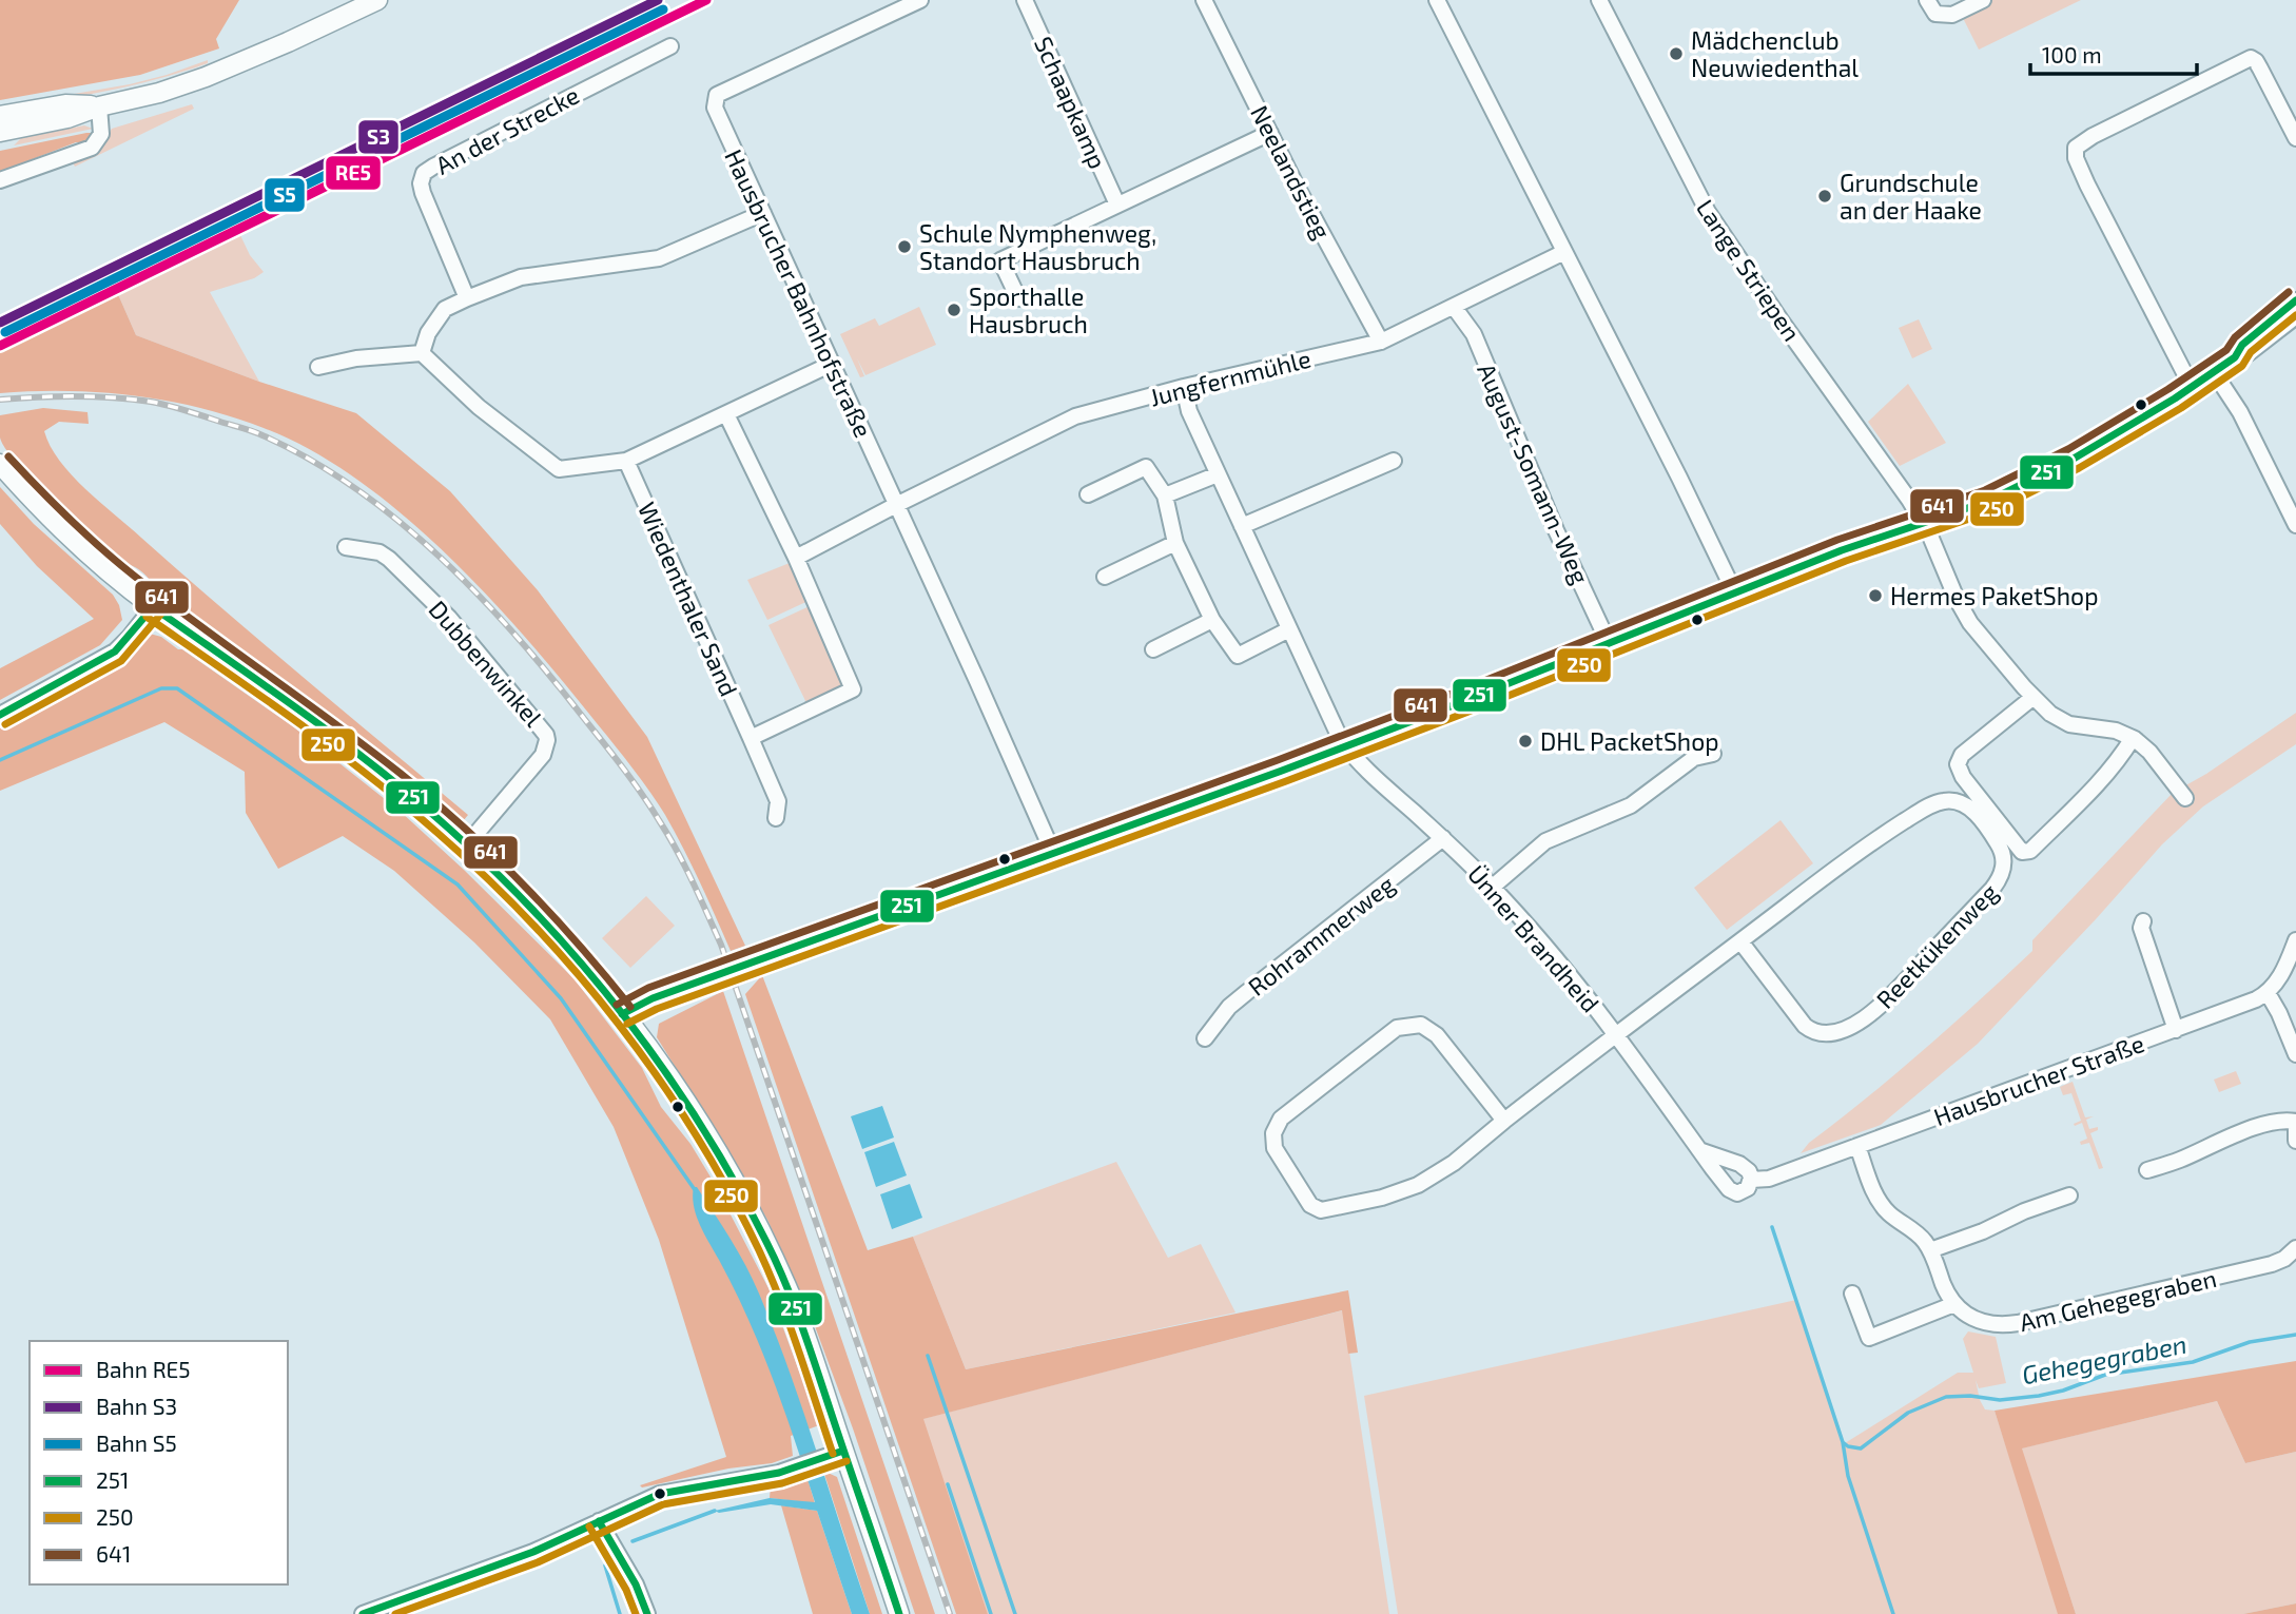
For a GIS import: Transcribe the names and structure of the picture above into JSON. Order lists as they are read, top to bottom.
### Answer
{
  "streets": {
    "street": [
      "Schaapkamp",
      "An der Strecke",
      "Neelandstieg",
      "Lange Striepen",
      "Hausbrucher Bahnhofstraße",
      "Jungfernmühle",
      "August-Somann-Weg",
      "Wiedenthaler Sand",
      "Dubbenwinkel",
      "Rohrammerweg",
      "Ünner Brandheid",
      "Reetkükenweg",
      "Hausbrucher Straße",
      "Am Gehegegraben"
    ]
  },
  "crossings": [
    ["Neelandstieg", "Jungfernmühle"],
    ["Hausbrucher Bahnhofstraße", "Jungfernmühle"],
    ["Jungfernmühle", "August-Somann-Weg"],
    ["Jungfernmühle", "Ünner Brandheid"],
    ["Rohrammerweg", "Ünner Brandheid"],
    ["Ünner Brandheid", "Reetkükenweg"],
    ["Ünner Brandheid", "Hausbrucher Straße"]
  ],
  "water": ["Gehegegraben"],
  "places": [
    "Mädchenclub Neuwiedenthal",
    "Grundschule an der Haake",
    "Schule Nymphenweg, Standort Hausbruch",
    "Sporthalle Hausbruch",
    "Hermes PaketShop",
    "DHL PacketShop"
  ],
  "lines": [
    "rail line RE5",
    "rail line S3",
    "rail line S5",
    "transit line 641",
    "transit line 251",
    "transit line 250"
  ],
  "legend": [
    "Bahn RE5",
    "Bahn S3",
    "Bahn S5",
    "251",
    "250",
    "641"
  ],
  "scale_bar": "100 m"
}
